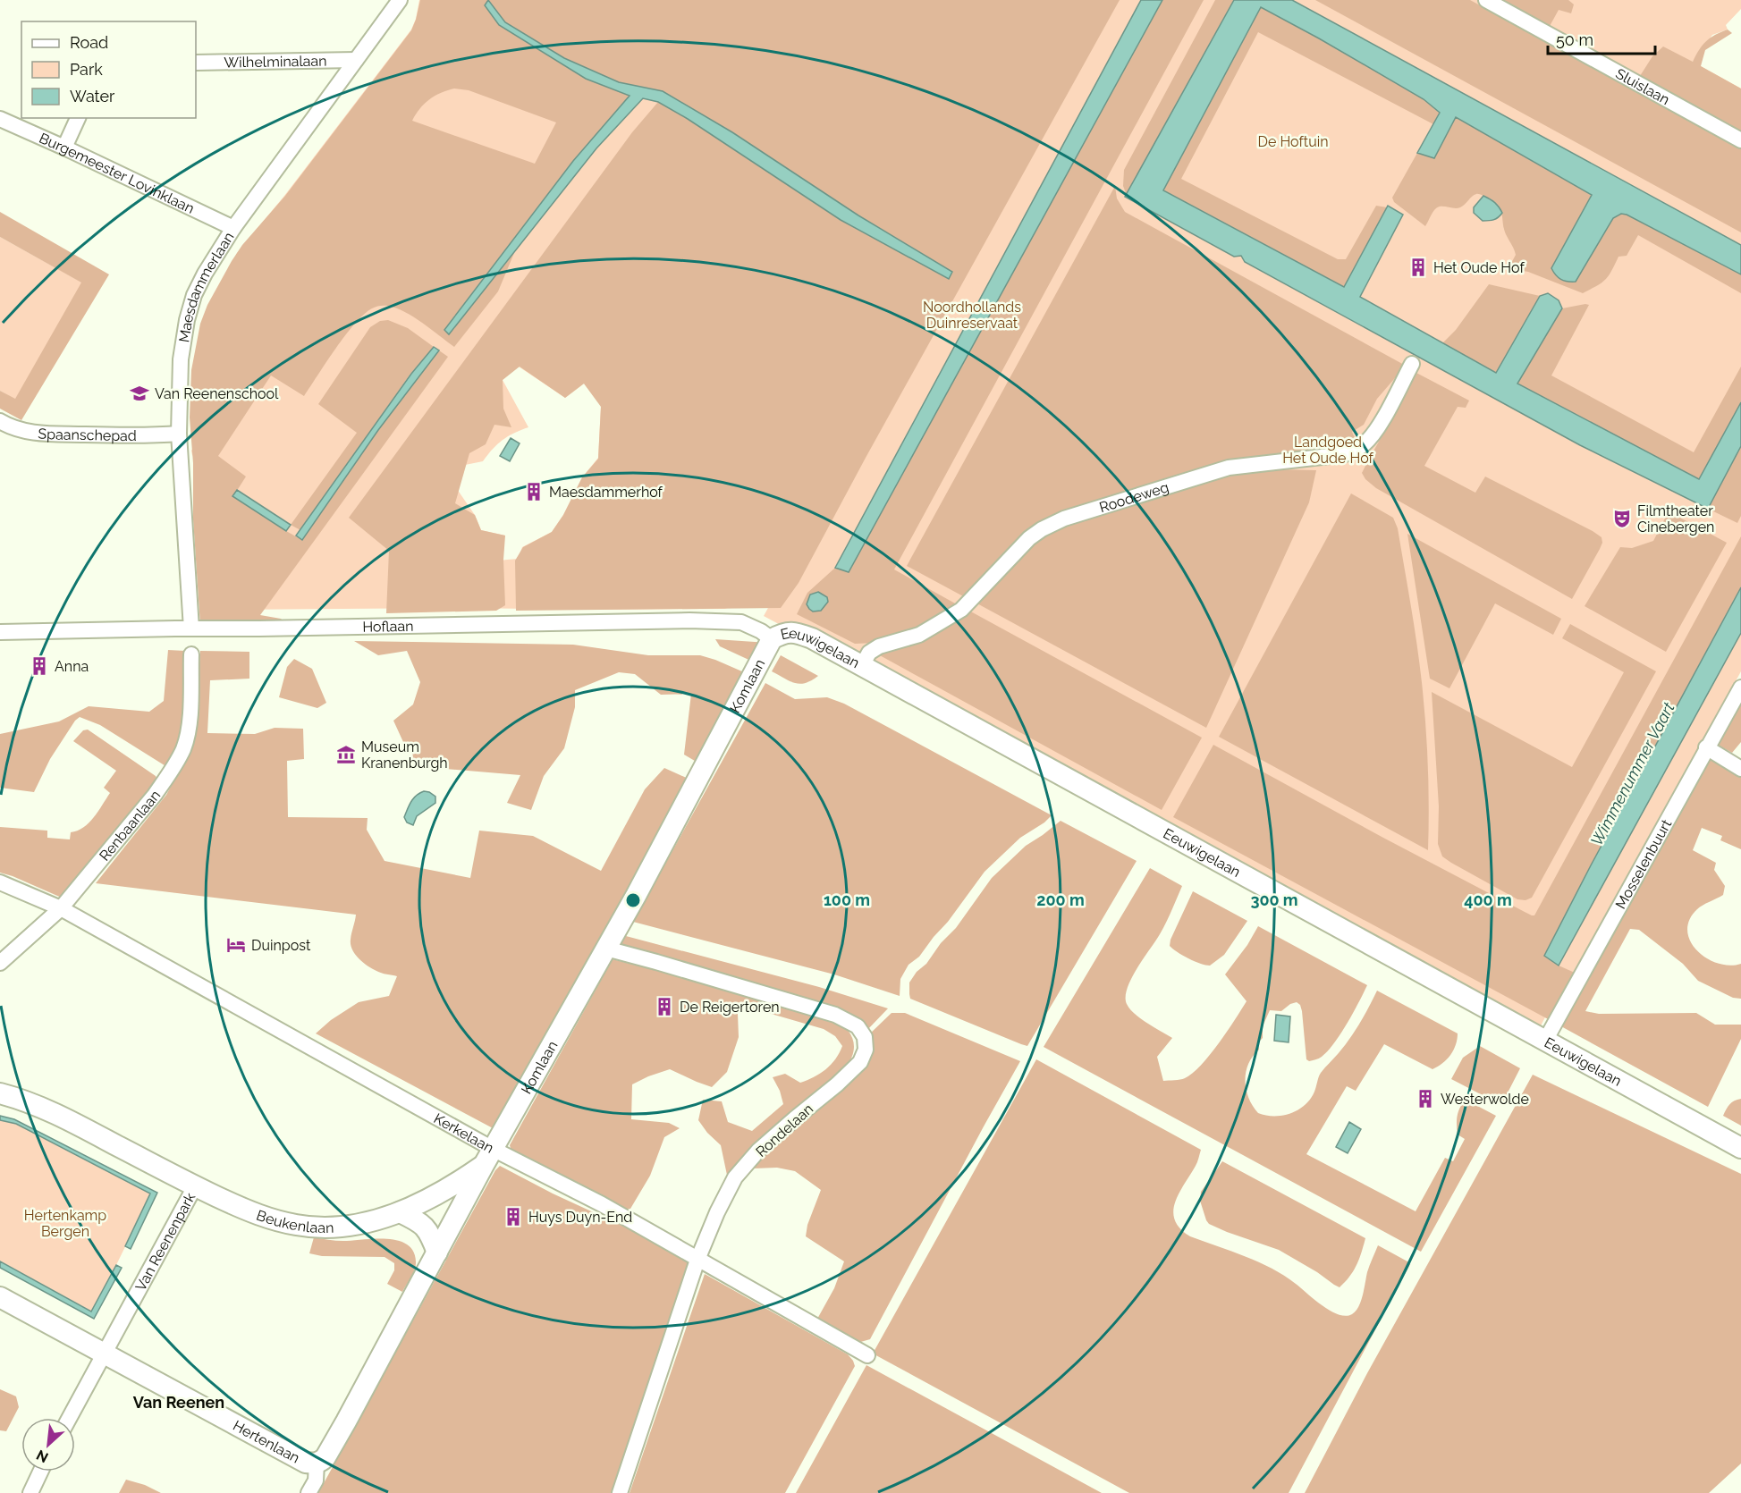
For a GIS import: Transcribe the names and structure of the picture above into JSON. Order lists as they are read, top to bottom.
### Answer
{
  "streets": {
    "main road": [
      "Eeuwigelaan",
      "Komlaan",
      "Beukenlaan",
      "Van Reenenpark",
      "Hertenlaan"
    ],
    "street": [
      "Wilhelminalaan",
      "Sluislaan",
      "Burgemeester Lovinklaan",
      "Maesdammerlaan",
      "Spaanschepad",
      "Roodeweg",
      "Hoflaan",
      "Renbaanlaan",
      "Mosselenbuurt",
      "Rondelaan",
      "Kerkelaan"
    ]
  },
  "crossings": [
    ["Wilhelminalaan", "Maesdammerlaan"],
    ["Burgemeester Lovinklaan", "Maesdammerlaan"],
    ["Maesdammerlaan", "Spaanschepad"],
    ["Maesdammerlaan", "Hoflaan"],
    ["Roodeweg", "Eeuwigelaan"],
    ["Hoflaan", "Eeuwigelaan"],
    ["Hoflaan", "Komlaan"],
    ["Eeuwigelaan", "Komlaan"],
    ["Eeuwigelaan", "Mosselenbuurt"],
    ["Komlaan", "Rondelaan"],
    ["Komlaan", "Kerkelaan"],
    ["Komlaan", "Beukenlaan"],
    ["Komlaan", "Hertenlaan"],
    ["Renbaanlaan", "Kerkelaan"],
    ["Rondelaan", "Kerkelaan"],
    ["Kerkelaan", "Beukenlaan"],
    ["Beukenlaan", "Van Reenenpark"],
    ["Van Reenenpark", "Hertenlaan"]
  ],
  "districts": ["Van Reenen"],
  "water": ["Wimmenummer Vaart"],
  "parks": [
    "De Hoftuin",
    "Noordhollands Duinreservaat",
    "Landgoed Het Oude Hof",
    "Hertenkamp Bergen"
  ],
  "places": {
    "building": [
      "Het Oude Hof",
      "Maesdammerhof",
      "Anna",
      "De Reigertoren",
      "Westerwolde",
      "Huys Duyn-End"
    ],
    "school or university": ["Van Reenenschool"],
    "theatre": ["Filmtheater Cinebergen"],
    "museum": ["Museum Kranenburgh"],
    "hotel": ["Duinpost"]
  },
  "legend": ["Road", "Park", "Water"],
  "scale_bar": "50 m",
  "north": "bottom left",
  "rings": [
    "100 m",
    "200 m",
    "300 m",
    "400 m"
  ]
}
